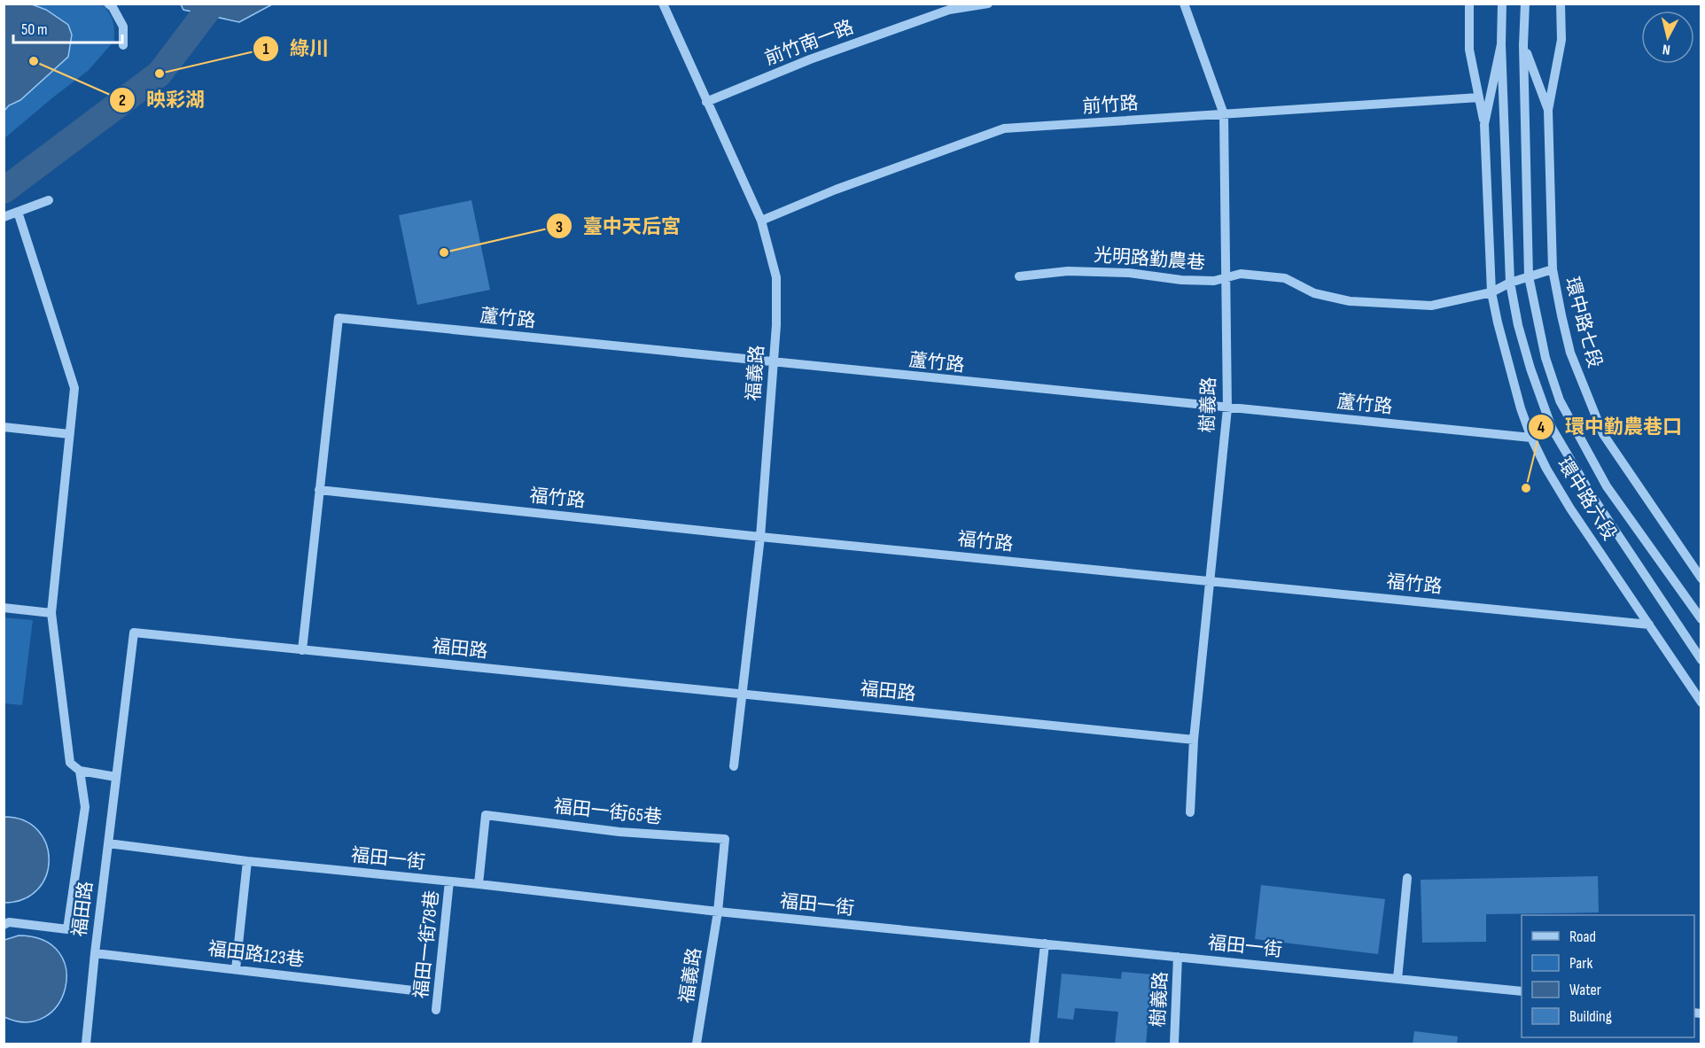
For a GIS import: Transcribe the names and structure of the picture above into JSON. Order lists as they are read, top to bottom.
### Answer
{
  "streets": {
    "street": [
      "前竹南一路",
      "前竹路",
      "光明路勤農巷",
      "蘆竹路",
      "環中路七段",
      "福義路",
      "樹義路",
      "福竹路",
      "環中路六段",
      "福田路",
      "福田一街65巷",
      "福田一街",
      "福田一街78巷",
      "福田路123巷"
    ]
  },
  "crossings": [
    ["前竹南一路", "福義路"],
    ["前竹路", "福義路"],
    ["前竹路", "樹義路"],
    ["光明路勤農巷", "環中路七段"],
    ["光明路勤農巷", "樹義路"],
    ["光明路勤農巷", "環中路六段"],
    ["蘆竹路", "福義路"],
    ["蘆竹路", "樹義路"],
    ["蘆竹路", "福竹路"],
    ["蘆竹路", "環中路六段"],
    ["環中路七段", "環中路六段"],
    ["福義路", "福竹路"],
    ["福義路", "福田路"],
    ["福義路", "福田一街65巷"],
    ["福義路", "福田一街"],
    ["樹義路", "福竹路"],
    ["樹義路", "福田路"],
    ["樹義路", "福田一街"],
    ["福竹路", "環中路六段"],
    ["福田路", "福田一街"],
    ["福田路", "福田路123巷"],
    ["福田一街65巷", "福田一街"],
    ["福田一街", "福田一街78巷"]
  ],
  "places": [
    "映彩湖",
    "綠川",
    "臺中天后宮",
    "環中勤農巷口"
  ],
  "legend": [
    "Road",
    "Park",
    "Water",
    "Building"
  ],
  "scale_bar": "50 m",
  "north": "bottom"
}
